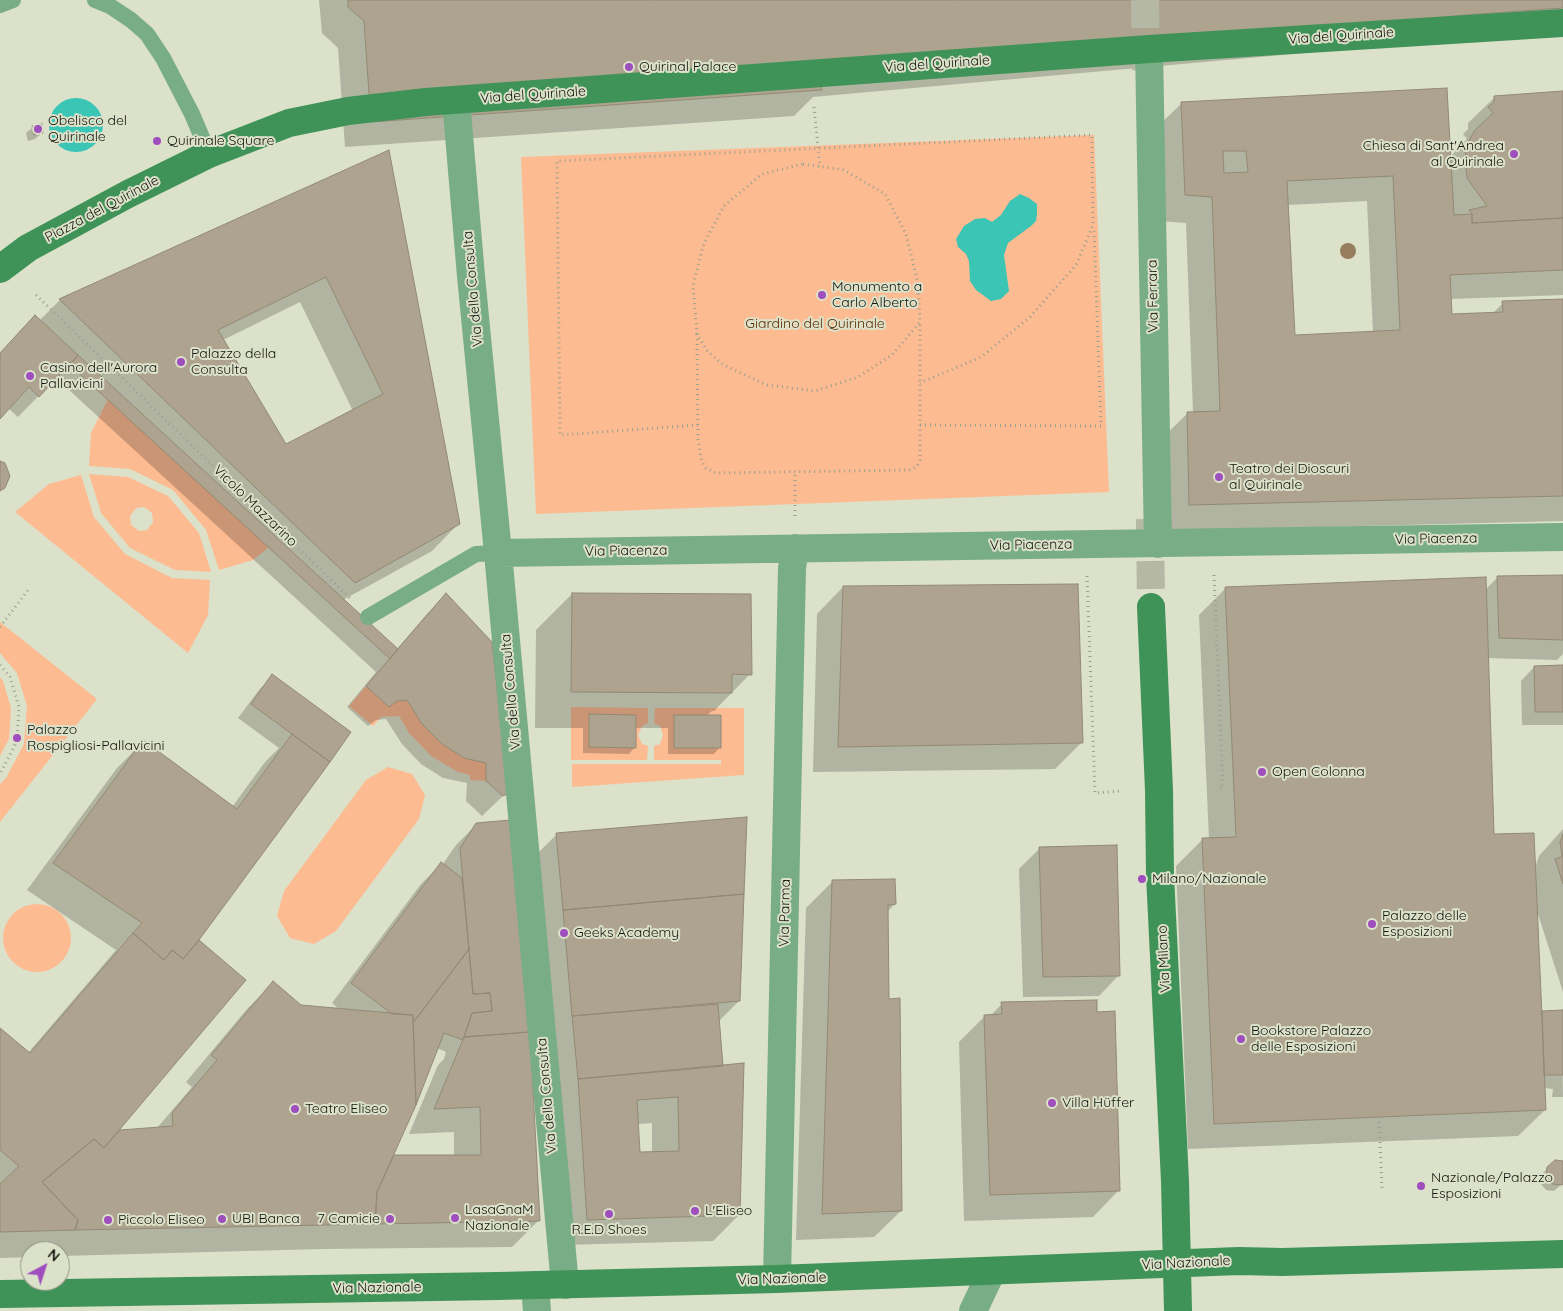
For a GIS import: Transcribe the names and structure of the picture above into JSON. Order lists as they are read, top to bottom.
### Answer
{
  "streets": {
    "street": [
      "Via del Quirinale",
      "Piazza del Quirinale",
      "Via della Consulta",
      "Via Ferrara",
      "Via Piacenza",
      "Via Parma",
      "Via Milano",
      "Via Nazionale"
    ],
    "path": ["Vicolo Mazzarino"]
  },
  "crossings": [
    ["Via del Quirinale", "Piazza del Quirinale"],
    ["Via del Quirinale", "Via della Consulta"],
    ["Via del Quirinale", "Via Ferrara"],
    ["Via della Consulta", "Via Piacenza"],
    ["Via della Consulta", "Via Nazionale"],
    ["Via Ferrara", "Via Piacenza"],
    ["Via Piacenza", "Via Parma"],
    ["Via Parma", "Via Nazionale"],
    ["Via Milano", "Via Nazionale"]
  ],
  "parks": ["Giardino del Quirinale"],
  "places": [
    "Quirinal Palace",
    "Obelisco del Quirinale",
    "Quirinale Square",
    "Chiesa di Sant'Andrea al Quirinale",
    "Monumento a Carlo Alberto",
    "Palazzo della Consulta",
    "Casino dell'Aurora Pallavicini",
    "Teatro dei Dioscuri al Quirinale",
    "Palazzo Rospigliosi-Pallavicini",
    "Open Colonna",
    "Milano/Nazionale",
    "Palazzo delle Esposizioni",
    "Geeks Academy",
    "Bookstore Palazzo delle Esposizioni",
    "Villa Hüffer",
    "Teatro Eliseo",
    "Nazionale/Palazzo Esposizioni",
    "L'Eliseo",
    "R.E.D Shoes",
    "LasaGnaM Nazionale",
    "UBI Banca",
    "7 Camicie",
    "Piccolo Eliseo"
  ],
  "north": "top right"
}
